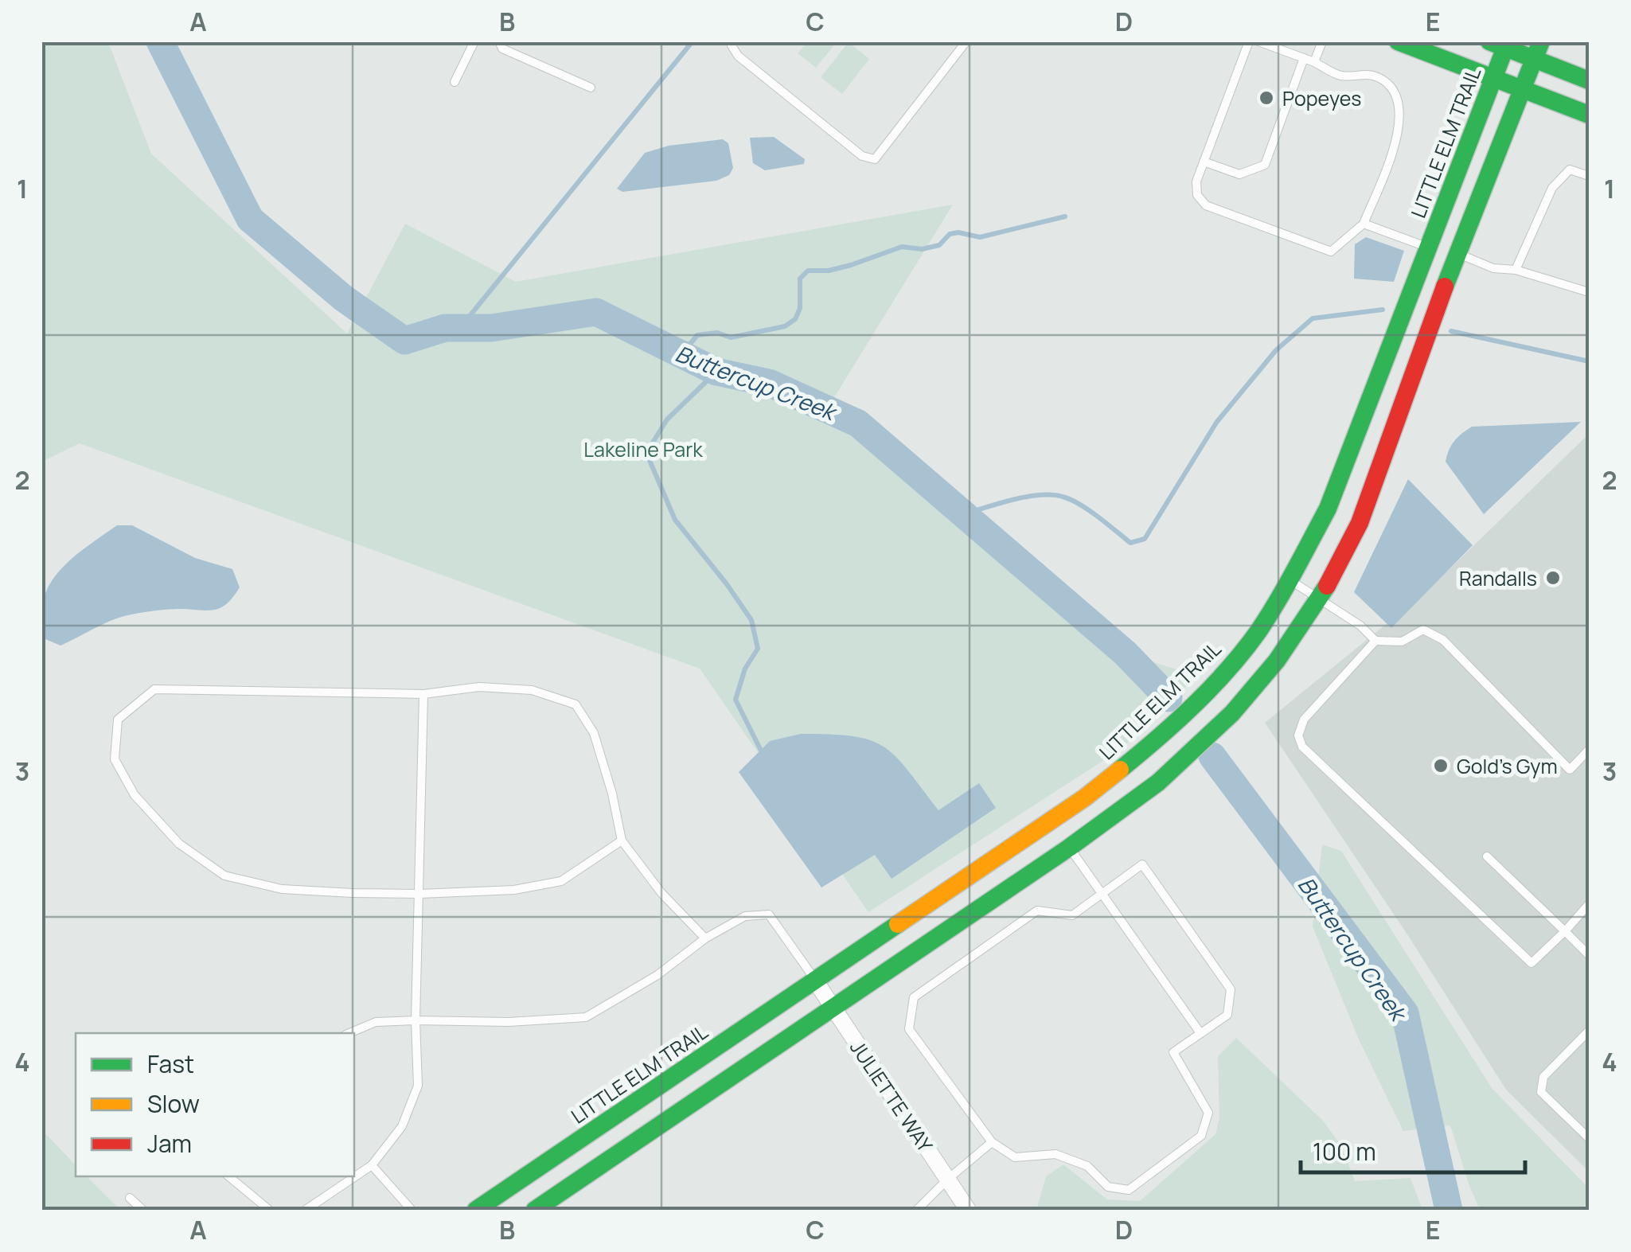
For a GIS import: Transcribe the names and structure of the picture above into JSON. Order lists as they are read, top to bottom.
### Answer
{
  "streets": {
    "street": ["LITTLE ELM TRAIL", "JULIETTE WAY"]
  },
  "crossings": [
    ["LITTLE ELM TRAIL", "JULIETTE WAY"]
  ],
  "water": ["Buttercup Creek"],
  "parks": ["Lakeline Park"],
  "places": ["Popeyes", "Randalls", "Gold's Gym"],
  "legend": ["Fast", "Slow", "Jam"],
  "scale_bar": "100 m",
  "grid": {
    "columns": [
      "A",
      "B",
      "C",
      "D",
      "E"
    ],
    "rows": [
      "1",
      "2",
      "3",
      "4"
    ]
  }
}
